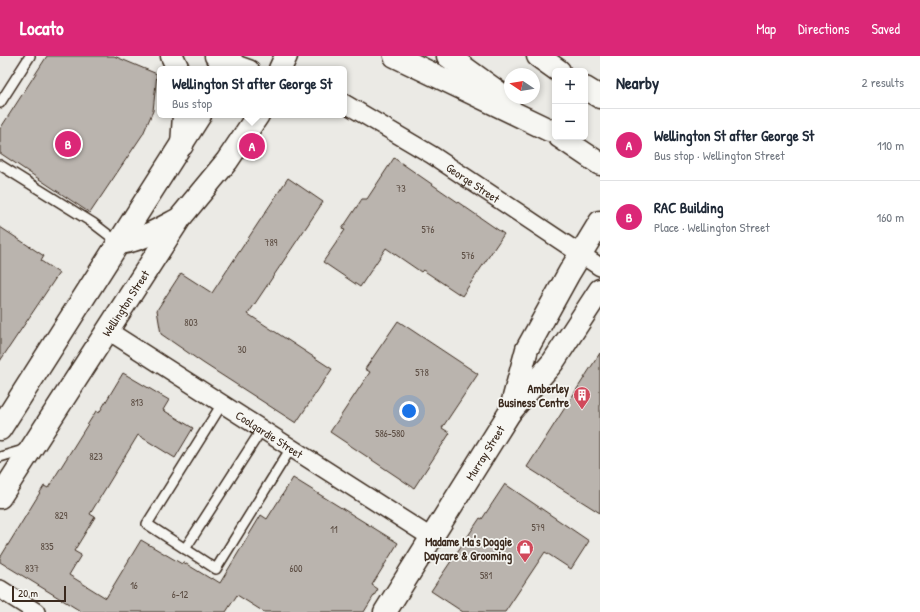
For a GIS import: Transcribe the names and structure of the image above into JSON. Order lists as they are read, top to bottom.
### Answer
{
  "streets": {
    "main road": ["Wellington Street", "Murray Street"],
    "street": ["George Street", "Coolgardie Street"]
  },
  "crossings": [
    ["George Street", "Murray Street"],
    ["Wellington Street", "Coolgardie Street"],
    ["Coolgardie Street", "Murray Street"]
  ],
  "places": {
    "building": ["Amberley Business Centre"],
    "shop": ["Madame Ma's Doggie Daycare & Grooming"]
  },
  "house_numbers": [
    "73",
    "576",
    "789",
    "576",
    "803",
    "30",
    "578",
    "813",
    "586-580",
    "823",
    "829",
    "579",
    "11",
    "835",
    "837",
    "600",
    "581",
    "16",
    "6-12"
  ],
  "scale_bar": "20 m",
  "north": "left",
  "page": {
    "header": "Locato",
    "nav": ["Map", "Directions", "Saved"],
    "heading": ["Nearby", "2 results"],
    "popup": ["Wellington St after George St", "Bus stop"],
    "map_buttons": ["+", "−"],
    "list": [
      {
        "mark": "A",
        "name": "Wellington St after George St",
        "note": "Bus stop · Wellington Street",
        "value": "110 m"
      },
      {
        "mark": "B",
        "name": "RAC Building",
        "note": "Place · Wellington Street",
        "value": "160 m"
      }
    ],
    "pins": ["B", "A"],
    "scale": "20 m"
  }
}
